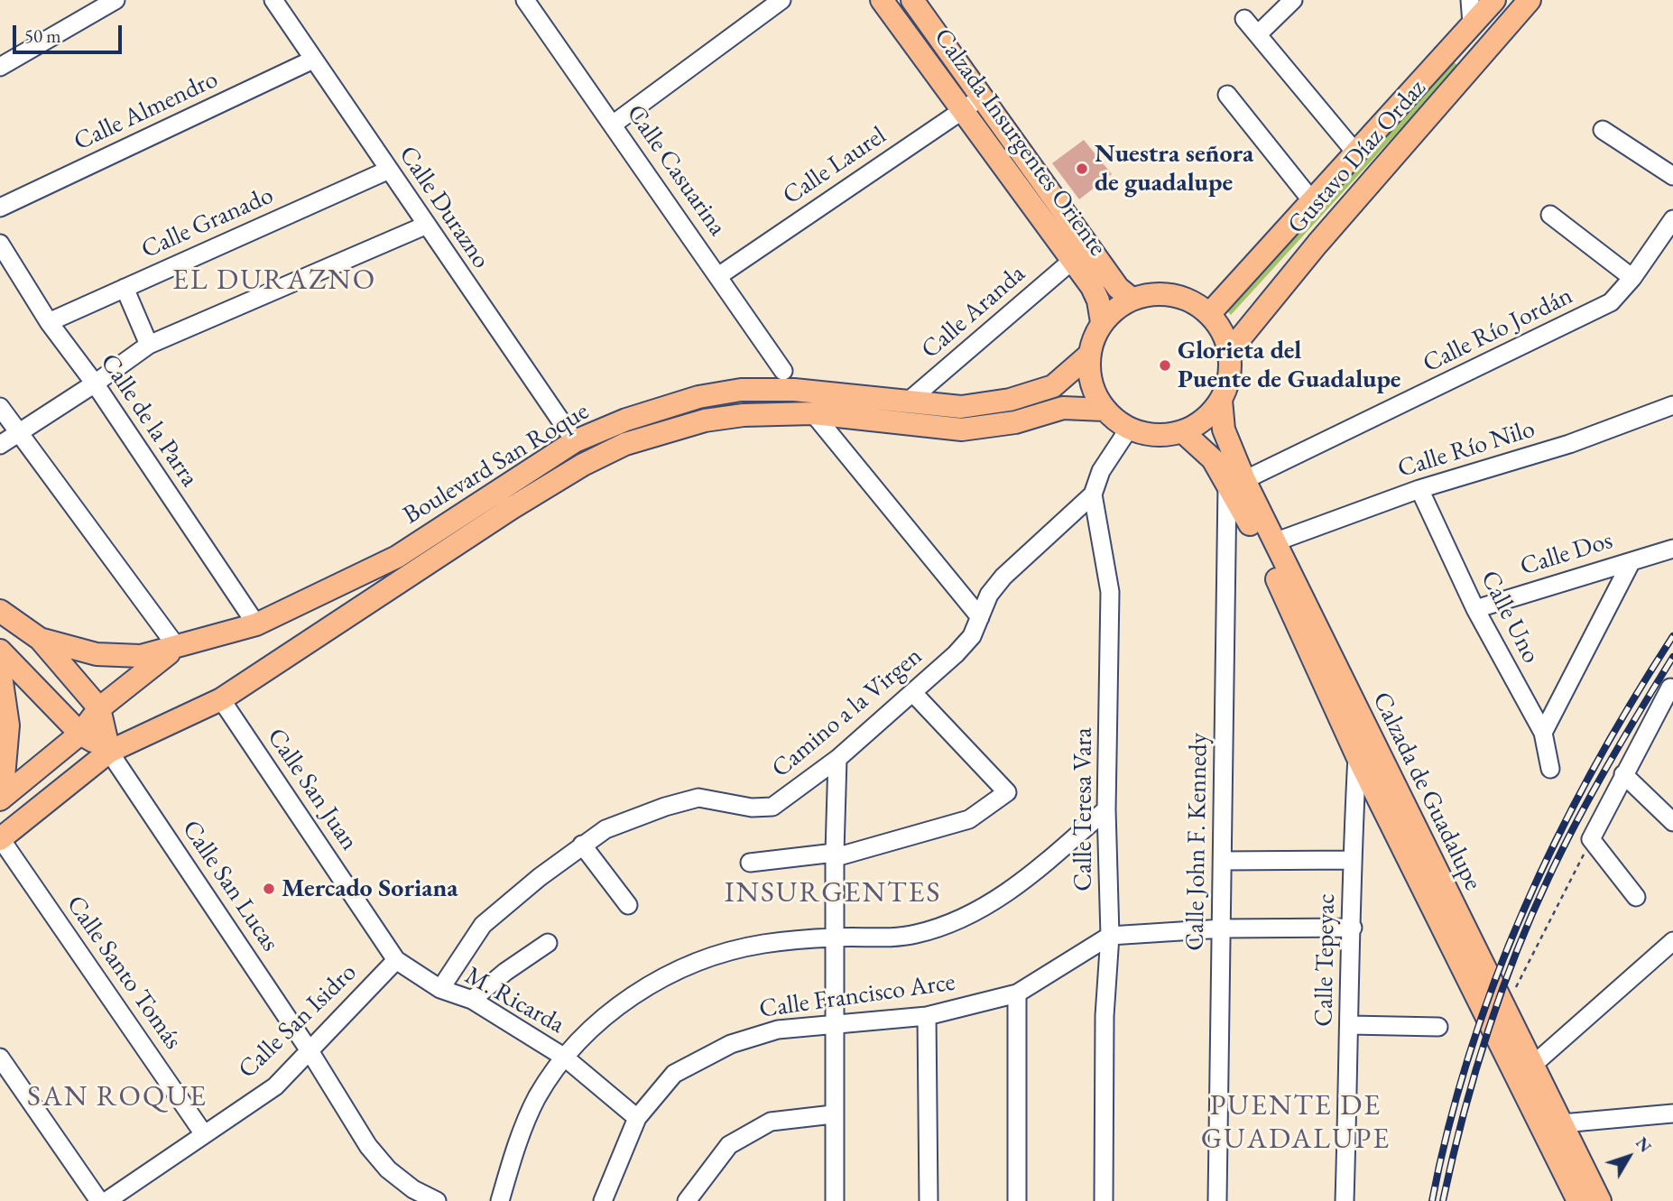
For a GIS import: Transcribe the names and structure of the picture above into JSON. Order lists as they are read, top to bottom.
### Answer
{
  "streets": {
    "main road": [
      "Calzada Insurgentes Oriente",
      "Gustavo Díaz Ordaz",
      "Boulevard San Roque",
      "Calzada de Guadalupe"
    ],
    "street": [
      "Calle Almendro",
      "Calle Laurel",
      "Calle Casuarina",
      "Calle Durazno",
      "Calle Granado",
      "Calle Aranda",
      "Calle Río Jordán",
      "Calle de la Parra",
      "Calle Río Nilo",
      "Calle Dos",
      "Calle Uno",
      "Camino a la Virgen",
      "Calle San Juan",
      "Calle Teresa Vara",
      "Calle John F. Kennedy",
      "Calle San Lucas",
      "Calle Tepeyac",
      "Calle Santo Tomás",
      "Calle Francisco Arce",
      "M. Ricarda",
      "Calle San Isidro"
    ]
  },
  "crossings": [
    ["Calle Almendro", "Calle Durazno"],
    ["Calzada Insurgentes Oriente", "Gustavo Díaz Ordaz"],
    ["Calzada Insurgentes Oriente", "Calle Laurel"],
    ["Calzada Insurgentes Oriente", "Calle Aranda"],
    ["Calzada Insurgentes Oriente", "Boulevard San Roque"],
    ["Calzada Insurgentes Oriente", "Calzada de Guadalupe"],
    ["Gustavo Díaz Ordaz", "Boulevard San Roque"],
    ["Gustavo Díaz Ordaz", "Calzada de Guadalupe"],
    ["Calle Laurel", "Calle Casuarina"],
    ["Calle Durazno", "Calle Granado"],
    ["Calle Durazno", "Boulevard San Roque"],
    ["Calle Granado", "Calle de la Parra"],
    ["Calle Aranda", "Boulevard San Roque"],
    ["Calle Río Jordán", "Calzada de Guadalupe"],
    ["Calle Río Jordán", "Calle John F. Kennedy"],
    ["Calle de la Parra", "Boulevard San Roque"],
    ["Calle Río Nilo", "Calle Uno"],
    ["Calle Río Nilo", "Calzada de Guadalupe"],
    ["Boulevard San Roque", "Calle San Juan"],
    ["Boulevard San Roque", "Calzada de Guadalupe"],
    ["Boulevard San Roque", "Calle San Lucas"],
    ["Calle Dos", "Calle Uno"],
    ["Camino a la Virgen", "Calle San Juan"],
    ["Camino a la Virgen", "Calle Teresa Vara"],
    ["Camino a la Virgen", "M. Ricarda"],
    ["Calle San Juan", "M. Ricarda"],
    ["Calle San Juan", "Calle San Isidro"],
    ["Calzada de Guadalupe", "Calle John F. Kennedy"],
    ["Calzada de Guadalupe", "Calle Tepeyac"],
    ["Calle Teresa Vara", "Calle Francisco Arce"],
    ["Calle San Lucas", "Calle San Isidro"],
    ["Calle Santo Tomás", "Calle San Isidro"],
    ["Calle Francisco Arce", "M. Ricarda"]
  ],
  "districts": [
    "EL DURAZNO",
    "INSURGENTES",
    "SAN ROQUE",
    "PUENTE DE GUADALUPE"
  ],
  "places": ["Nuestra señora de guadalupe", "Glorieta del Puente de Guadalupe", "Mercado Soriana"],
  "scale_bar": "50 m",
  "north": "top right"
}
